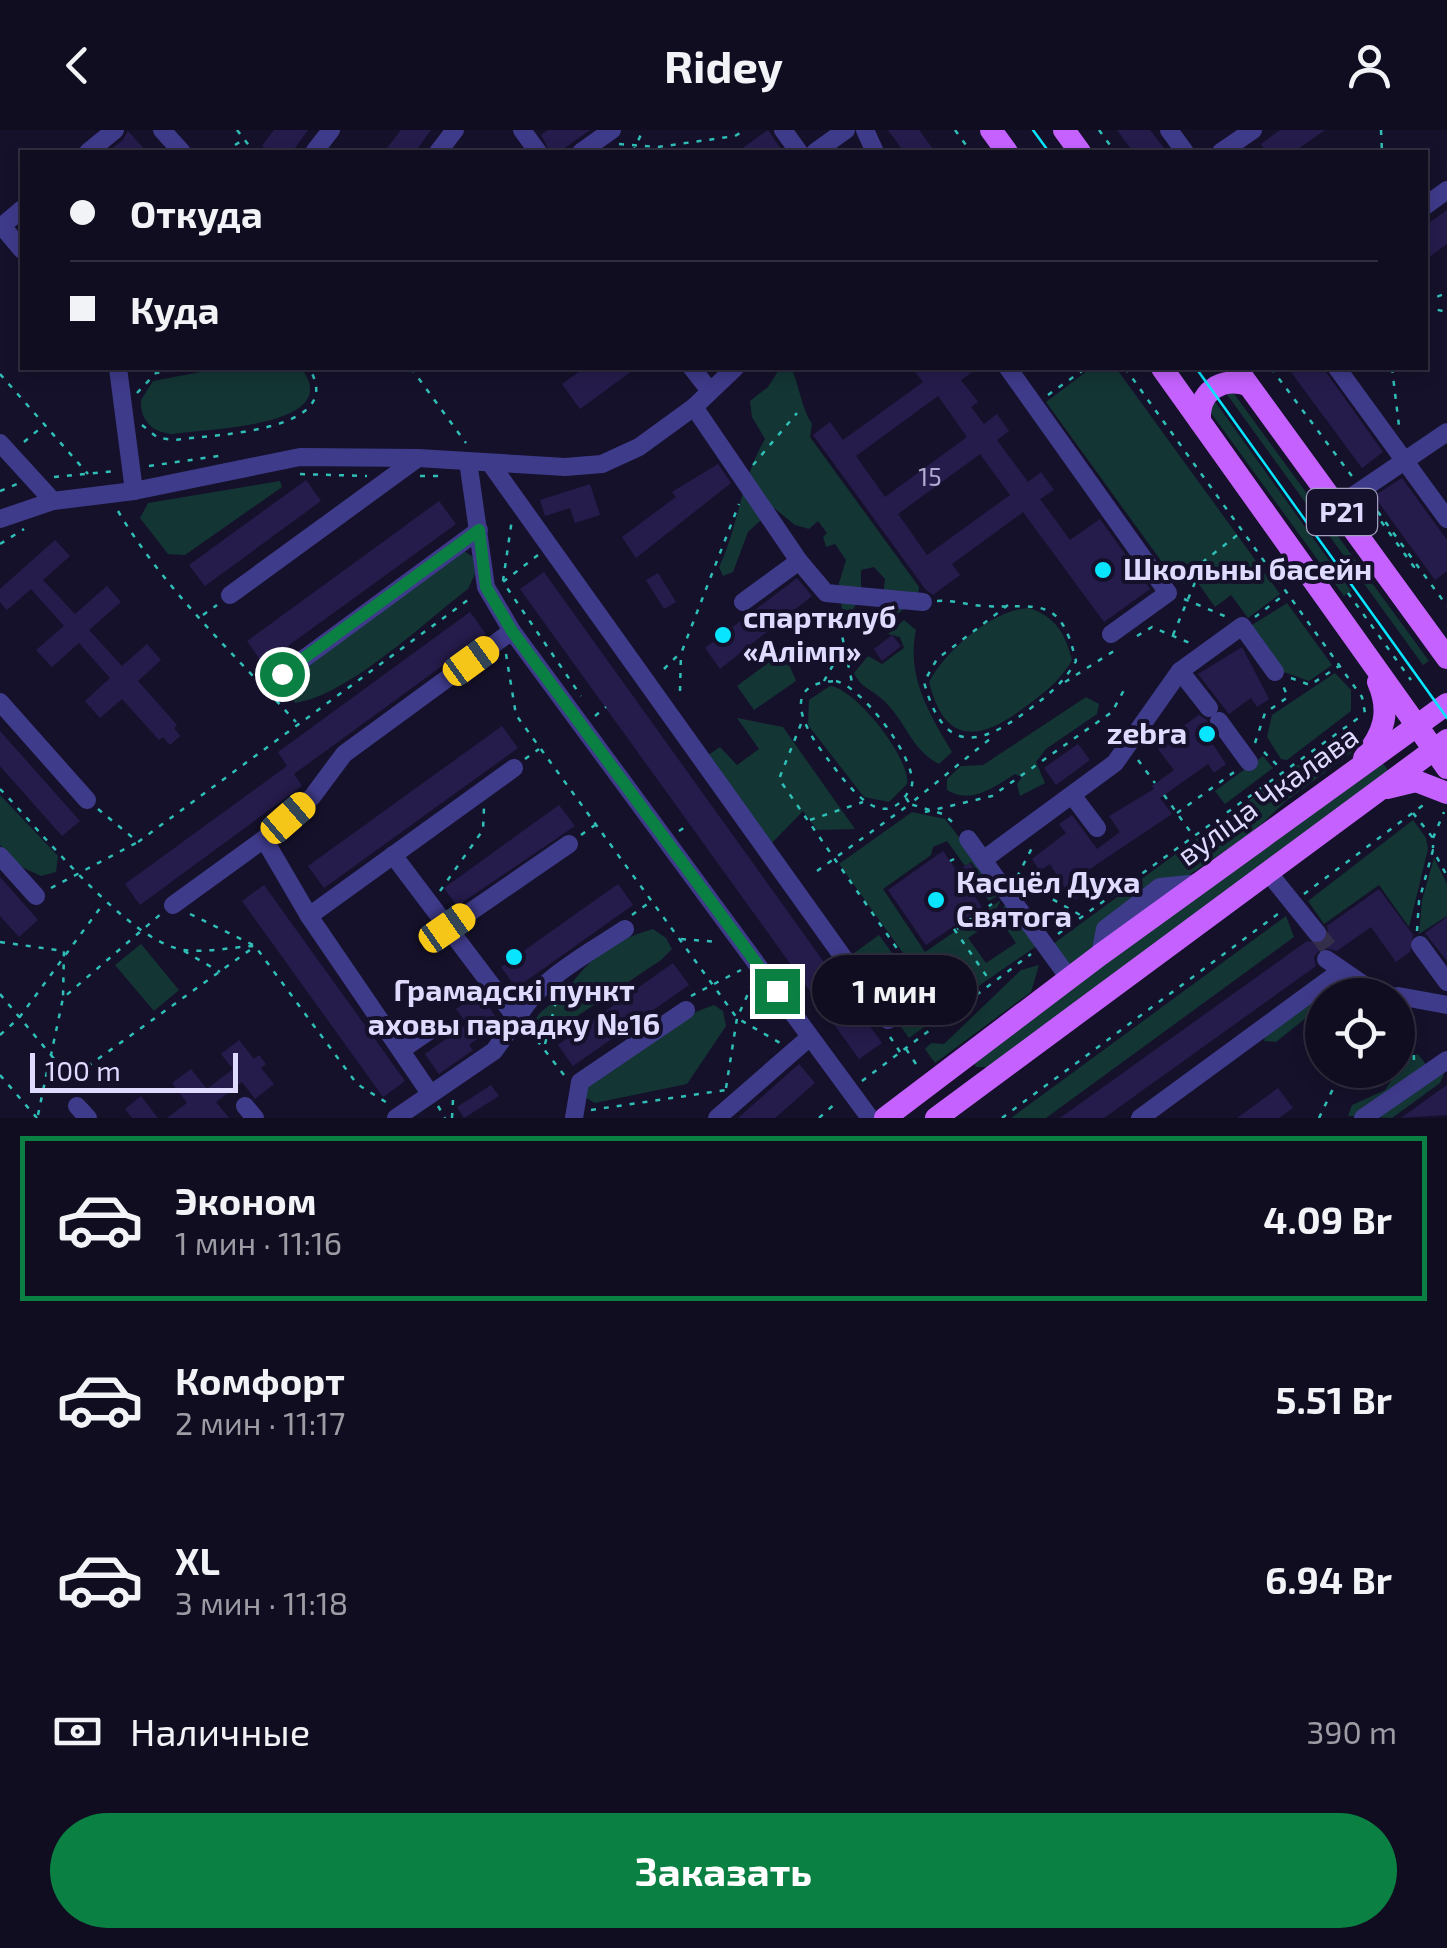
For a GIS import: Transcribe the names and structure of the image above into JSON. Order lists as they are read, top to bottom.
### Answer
{
  "streets": {
    "main road": ["Р21", "вуліца Чкалава"]
  },
  "crossings": [
    ["Р21", "вуліца Чкалава"]
  ],
  "places": [
    "Школьны басейн",
    "спартклуб «Алімп»",
    "zebra",
    "Касцёл Духа Святога",
    "Грамадскі пункт аховы парадку №16"
  ],
  "house_numbers": ["15"],
  "scale_bar": "100 m",
  "page": {
    "header": "Ridey",
    "banner": ["Откуда", "Куда"],
    "bubble": "1 мин",
    "scale": "100 m",
    "list": [
      {
        "name": "Эконом",
        "note": "1 мин · 11:16",
        "value": "4.09 Br"
      },
      {
        "name": "Комфорт",
        "note": "2 мин · 11:17",
        "value": "5.51 Br"
      },
      {
        "name": "XL",
        "note": "3 мин · 11:18",
        "value": "6.94 Br"
      }
    ],
    "pay": ["Наличные", "390 m"],
    "buttons": "Заказать"
  }
}
